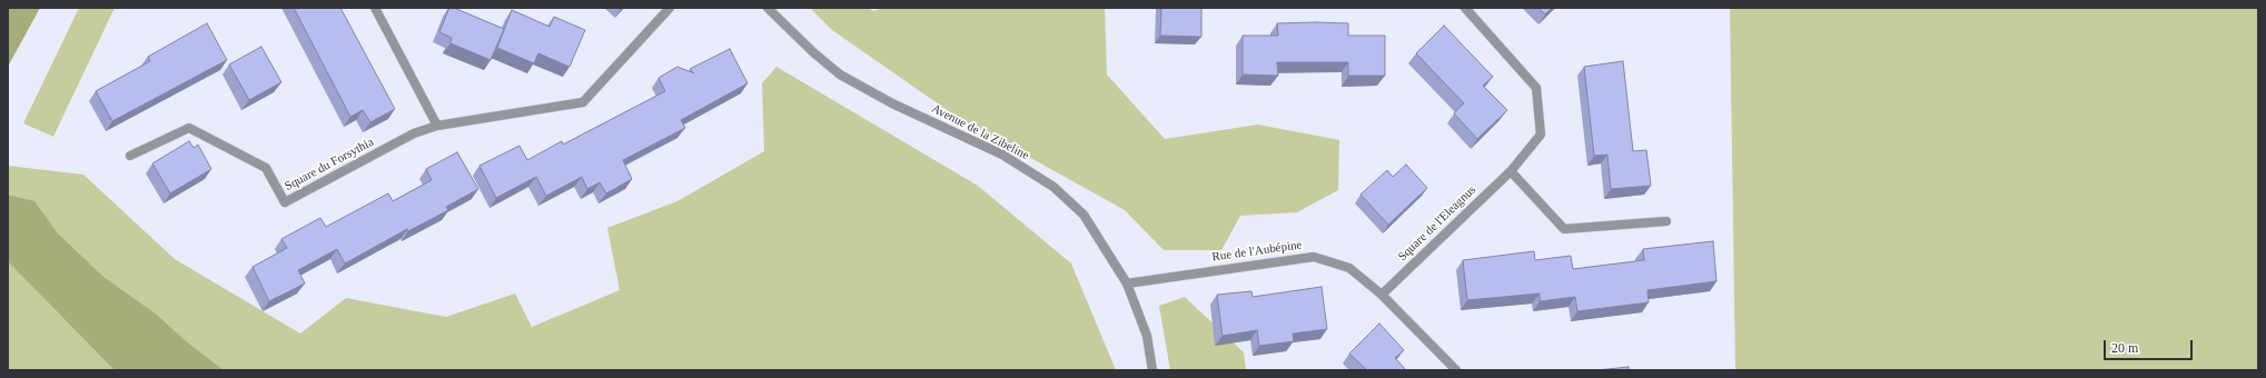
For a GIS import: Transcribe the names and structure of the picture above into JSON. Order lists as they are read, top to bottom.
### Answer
{
  "streets": {
    "street": [
      "Avenue de la Zibeline",
      "Square du Forsythia",
      "Square de l'Eleagnus",
      "Rue de l'Aubépine"
    ]
  },
  "crossings": [
    ["Avenue de la Zibeline", "Rue de l'Aubépine"],
    ["Square de l'Eleagnus", "Rue de l'Aubépine"]
  ],
  "scale_bar": "20 m"
}
